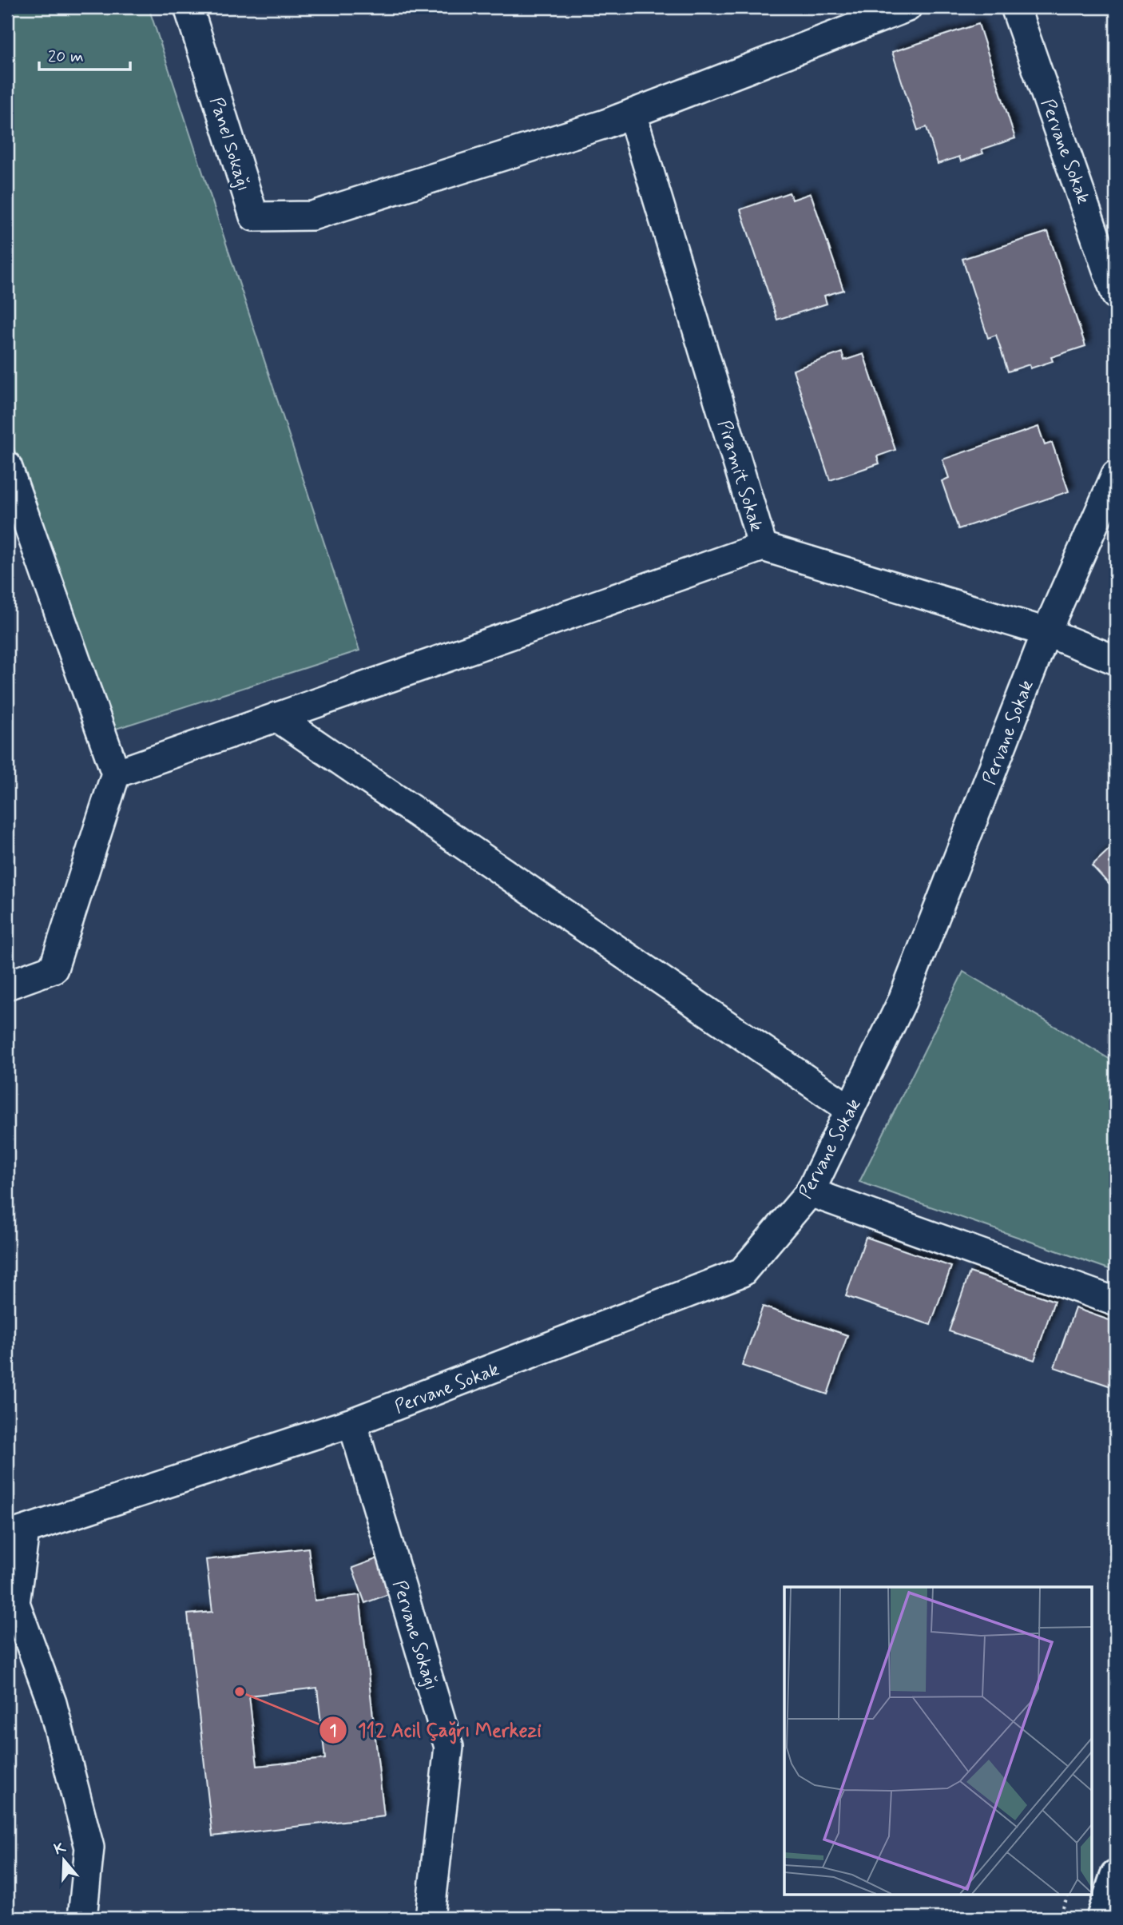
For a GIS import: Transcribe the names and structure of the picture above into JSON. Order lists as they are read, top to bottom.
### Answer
{
  "streets": {
    "street": [
      "Panel Sokağı",
      "Pervane Sokak",
      "Piramit Sokak",
      "Pervane Sokağı"
    ]
  },
  "crossings": [
    ["Panel Sokağı", "Piramit Sokak"],
    ["Pervane Sokak", "Piramit Sokak"],
    ["Pervane Sokak", "Pervane Sokağı"]
  ],
  "places": ["112 Acil Çağrı Merkezi"],
  "scale_bar": "20 m",
  "north": "top"
}
